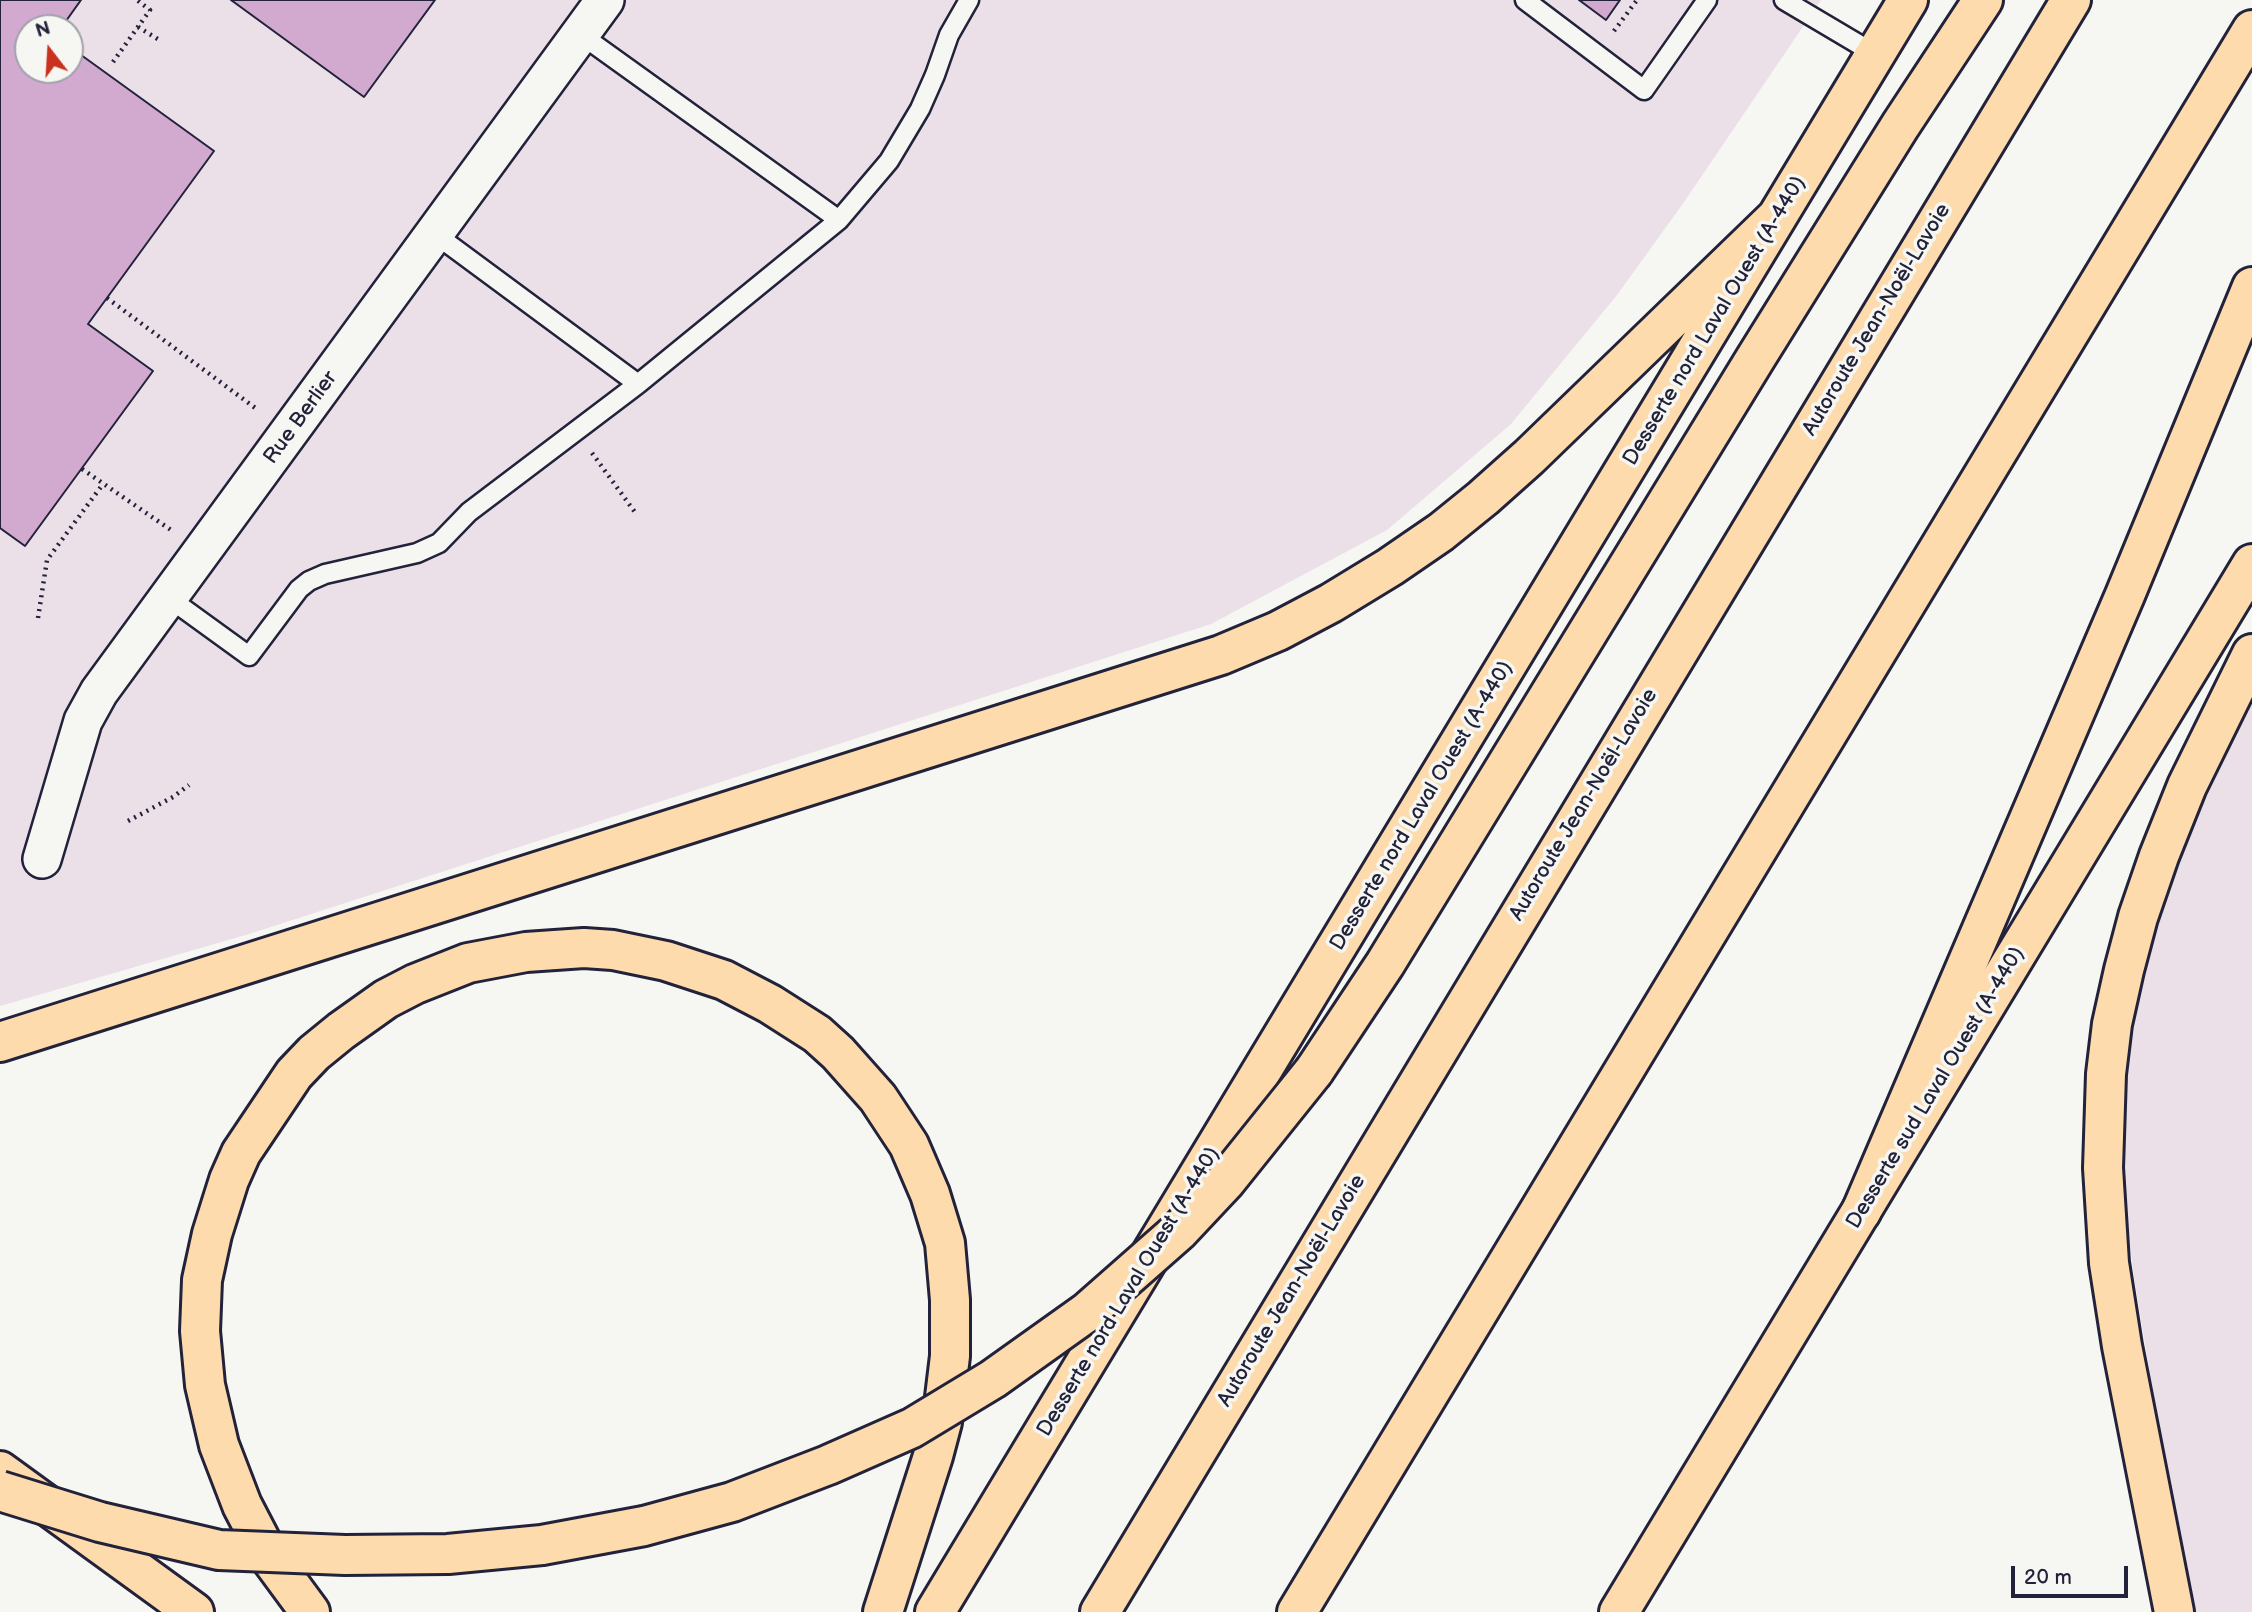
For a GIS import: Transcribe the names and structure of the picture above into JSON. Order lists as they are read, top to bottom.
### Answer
{
  "streets": {
    "main road": ["Autoroute Jean-Noël-Lavoie", "Desserte nord Laval Ouest (A-440)", "Desserte sud Laval Ouest (A-440)"],
    "street": ["Rue Berlier"]
  },
  "scale_bar": "20 m",
  "north": "top"
}
